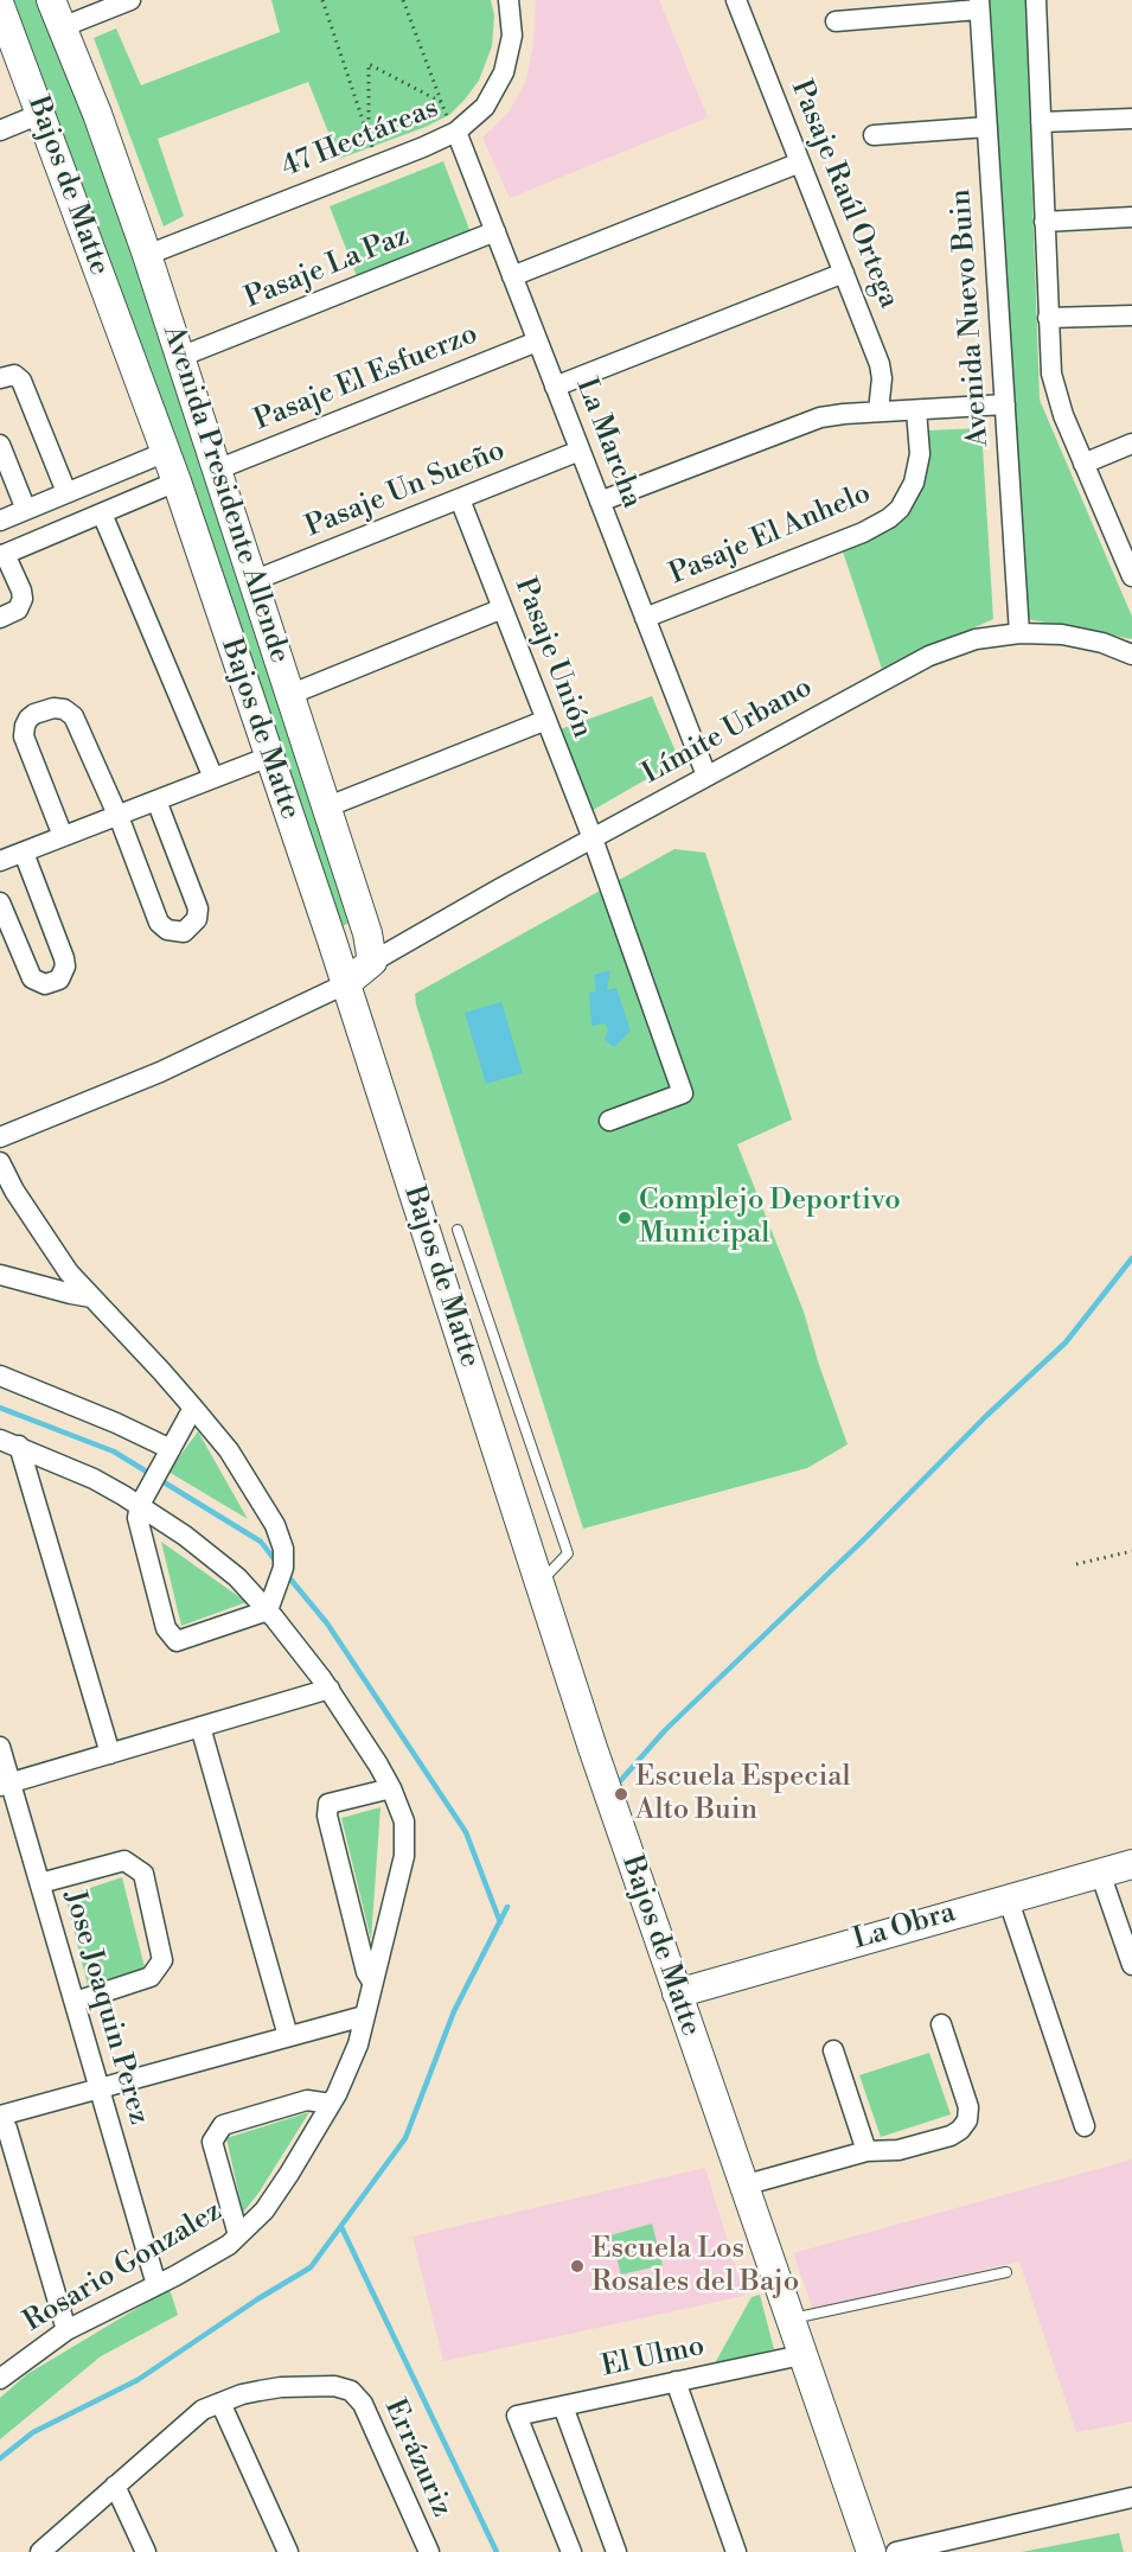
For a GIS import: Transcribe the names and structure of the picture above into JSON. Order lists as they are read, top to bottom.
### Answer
{
  "streets": {
    "main road": ["Bajos de Matte", "Avenida Presidente Allende", "La Obra"],
    "street": [
      "47 Hectáreas",
      "Pasaje Raúl Ortega",
      "Pasaje La Paz",
      "Avenida Nuevo Buin",
      "Pasaje El Esfuerzo",
      "La Marcha",
      "Pasaje Un Sueño",
      "Pasaje El Anhelo",
      "Pasaje Unión",
      "Límite Urbano",
      "Jose Joaquin Perez",
      "Rosario Gonzalez",
      "El Ulmo",
      "Errázuriz"
    ]
  },
  "crossings": [
    ["47 Hectáreas", "La Marcha"],
    ["47 Hectáreas", "Avenida Presidente Allende"],
    ["Bajos de Matte", "La Obra"],
    ["Bajos de Matte", "El Ulmo"],
    ["Pasaje La Paz", "La Marcha"],
    ["Pasaje La Paz", "Avenida Presidente Allende"],
    ["Avenida Nuevo Buin", "Límite Urbano"],
    ["Pasaje El Esfuerzo", "La Marcha"],
    ["Pasaje El Esfuerzo", "Avenida Presidente Allende"],
    ["La Marcha", "Pasaje Un Sueño"],
    ["La Marcha", "Pasaje El Anhelo"],
    ["La Marcha", "Límite Urbano"],
    ["Pasaje Un Sueño", "Avenida Presidente Allende"],
    ["Pasaje Un Sueño", "Pasaje Unión"],
    ["Avenida Presidente Allende", "Límite Urbano"],
    ["Pasaje Unión", "Límite Urbano"],
    ["Jose Joaquin Perez", "Rosario Gonzalez"]
  ],
  "places": ["Complejo Deportivo Municipal", "Escuela Especial Alto Buin", "Escuela Los Rosales del Bajo"]
}
